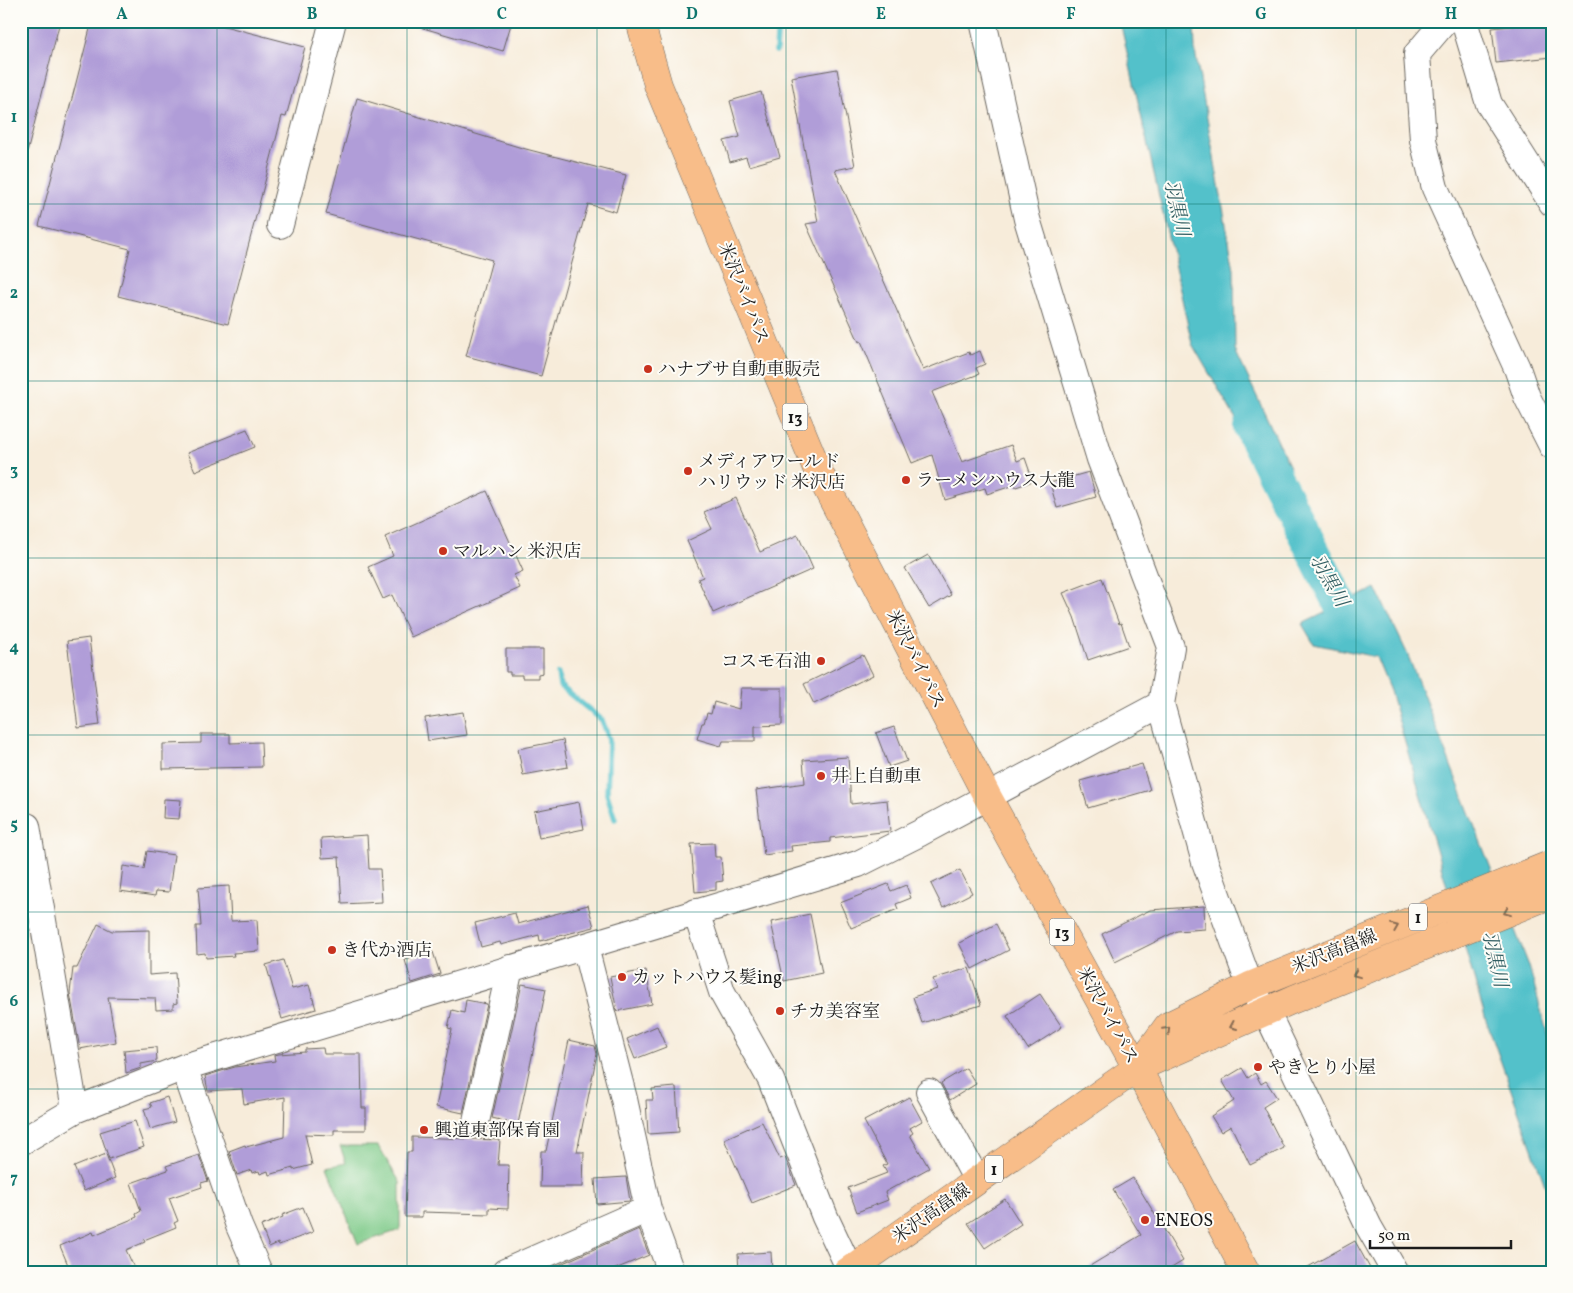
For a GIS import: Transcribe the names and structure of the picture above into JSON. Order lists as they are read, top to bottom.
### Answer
{
  "streets": {
    "main road": [
      "米沢バイパス",
      "13",
      "1",
      "米沢高畠線"
    ]
  },
  "crossings": [
    ["米沢バイパス", "米沢高畠線"]
  ],
  "water": ["羽黒川"],
  "places": [
    "ハナブサ自動車販売",
    "メディアワールド ハリウッド 米沢店",
    "ラーメンハウス大龍",
    "マルハン 米沢店",
    "コスモ石油",
    "井上自動車",
    "き代か酒店",
    "カットハウス髪ing",
    "チカ美容室",
    "やきとり小屋",
    "興道東部保育園",
    "ENEOS"
  ],
  "scale_bar": "50 m",
  "grid": {
    "columns": [
      "A",
      "B",
      "C",
      "D",
      "E",
      "F",
      "G",
      "H"
    ],
    "rows": [
      "1",
      "2",
      "3",
      "4",
      "5",
      "6",
      "7"
    ]
  }
}
